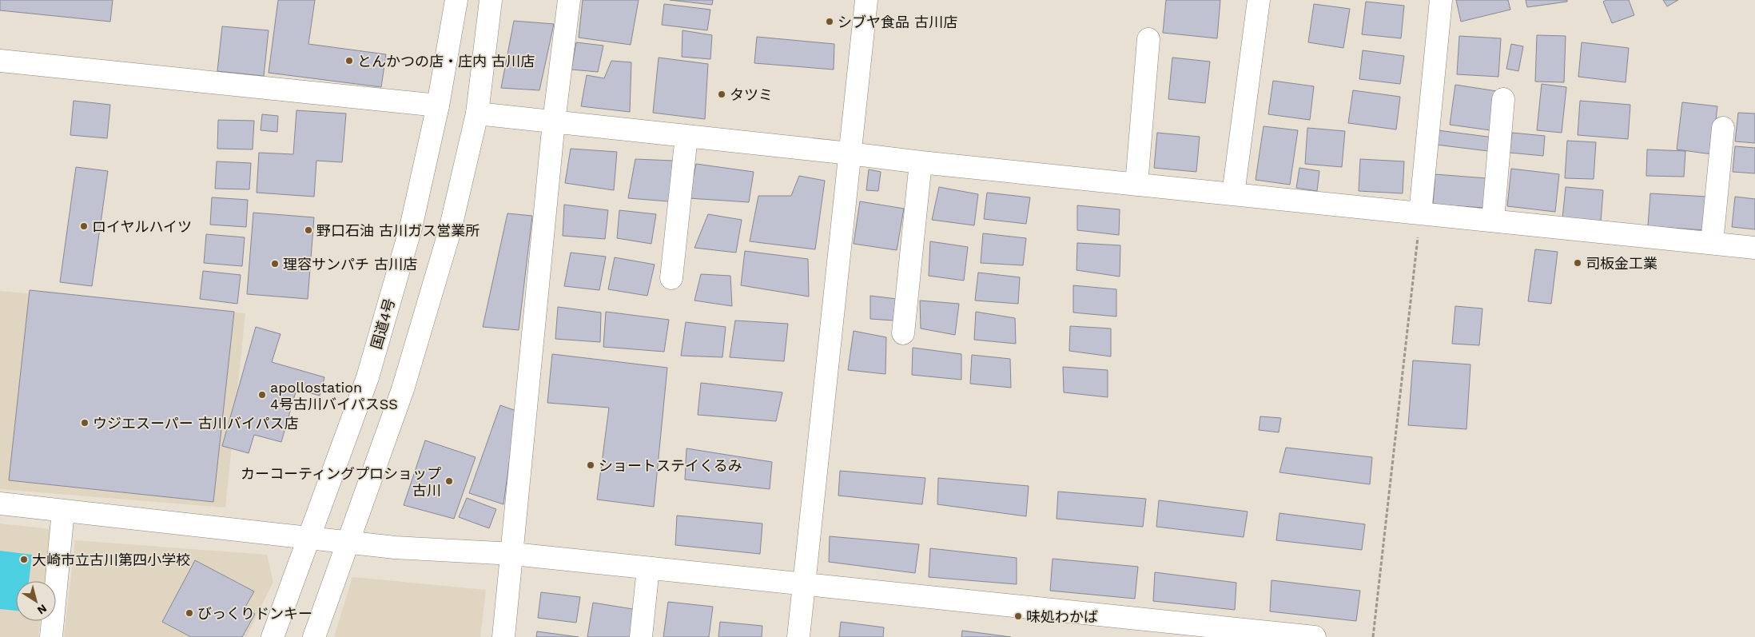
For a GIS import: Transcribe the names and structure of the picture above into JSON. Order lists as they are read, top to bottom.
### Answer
{
  "streets": {
    "main road": ["国道4号"]
  },
  "places": [
    "シブヤ食品 古川店",
    "とんかつの店・庄内 古川店",
    "タツミ",
    "ロイヤルハイツ",
    "野口石油 古川ガス営業所",
    "司板金工業",
    "理容サンパチ 古川店",
    "apollostation 4号古川バイパスSS",
    "ウジエスーパー 古川バイパス店",
    "ショートステイくるみ",
    "カーコーティングプロショップ 古川",
    "大崎市立古川第四小学校",
    "びっくりドンキー",
    "味処わかば"
  ],
  "north": "bottom right"
}
